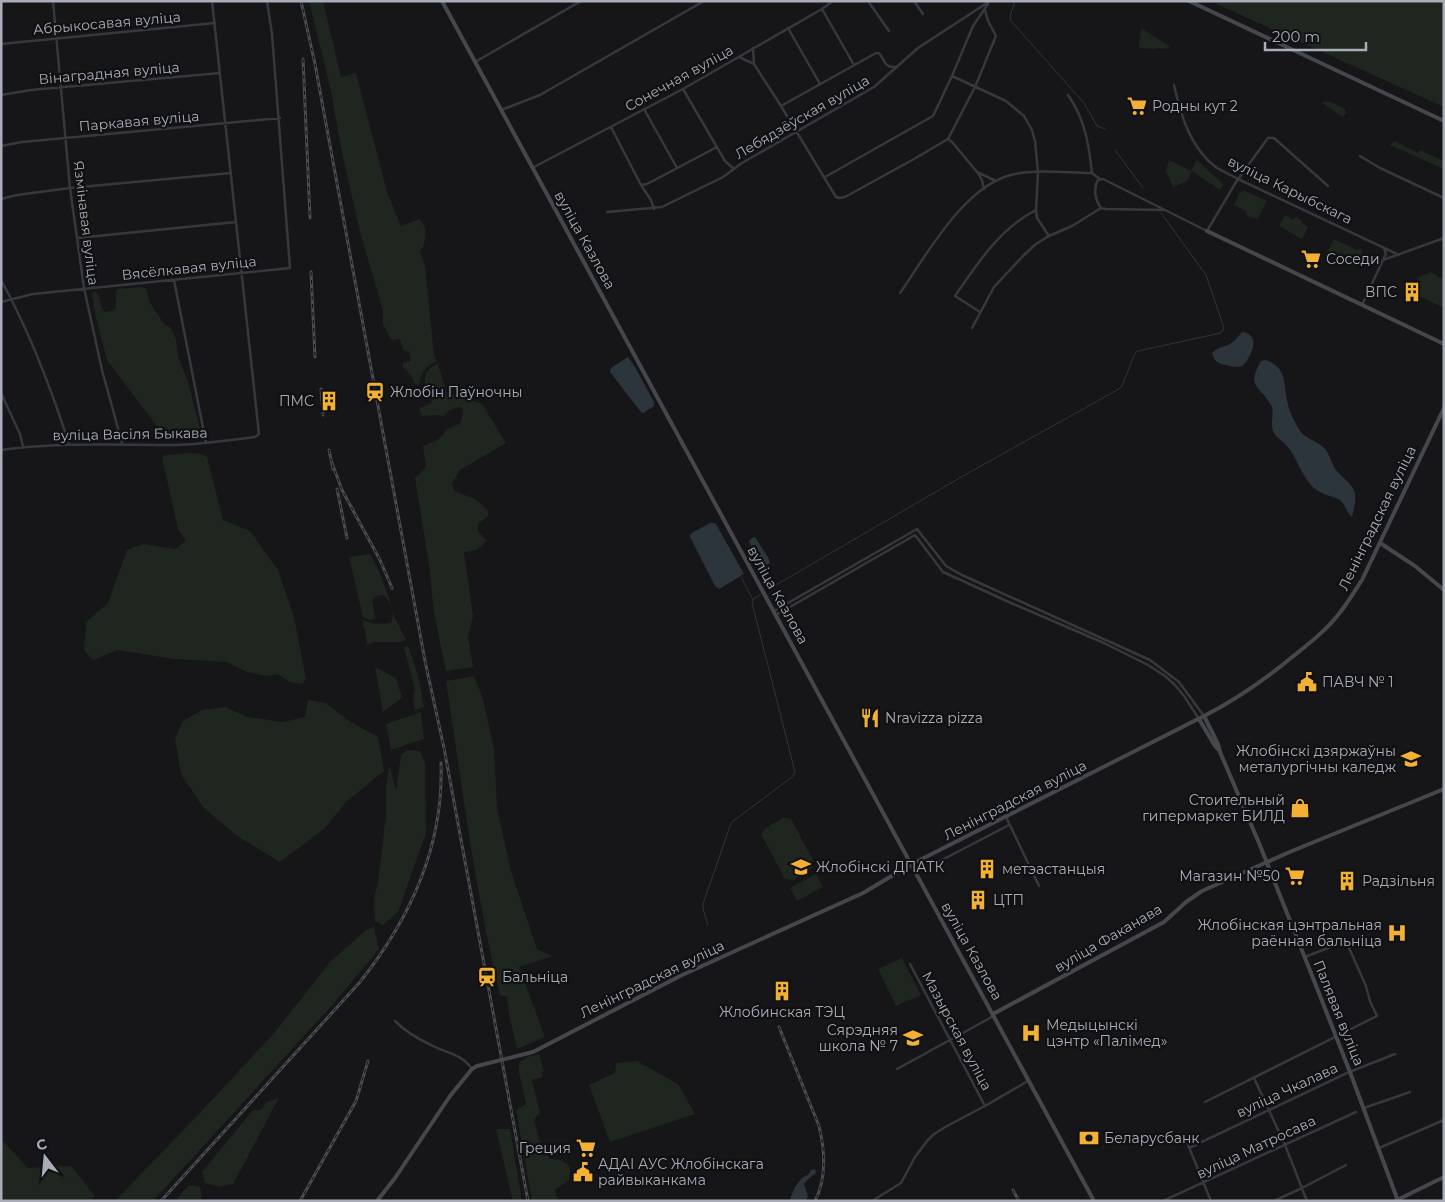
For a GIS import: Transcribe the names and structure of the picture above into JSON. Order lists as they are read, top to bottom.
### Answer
{
  "streets": {
    "main road": [
      "вуліца Казлова",
      "Ленінградская вуліца",
      "вуліца Факанава",
      "Палявая вуліца"
    ],
    "street": [
      "Абрыкосавая вуліца",
      "Вінаградная вуліца",
      "Сонечная вуліца",
      "Лебядзёўская вуліца",
      "Паркавая вуліца",
      "вуліца Карыбскага",
      "Язмінавая вуліца",
      "Вясёлкавая вуліца",
      "вуліца Васіля Быкава",
      "Мазырская вуліца",
      "вуліца Чкалава",
      "вуліца Матросава"
    ]
  },
  "crossings": [
    ["Абрыкосавая вуліца", "Язмінавая вуліца"],
    ["Вінаградная вуліца", "Язмінавая вуліца"],
    ["Сонечная вуліца", "вуліца Казлова"],
    ["Паркавая вуліца", "Язмінавая вуліца"],
    ["Паркавая вуліца", "Вясёлкавая вуліца"],
    ["Язмінавая вуліца", "Вясёлкавая вуліца"],
    ["Язмінавая вуліца", "вуліца Васіля Быкава"],
    ["вуліца Казлова", "Ленінградская вуліца"],
    ["вуліца Казлова", "вуліца Факанава"],
    ["Вясёлкавая вуліца", "вуліца Васіля Быкава"],
    ["Ленінградская вуліца", "Палявая вуліца"],
    ["вуліца Факанава", "Палявая вуліца"],
    ["вуліца Факанава", "Мазырская вуліца"],
    ["Палявая вуліца", "вуліца Чкалава"]
  ],
  "places": {
    "supermarket": [
      "Родны кут 2",
      "Соседи",
      "Магазин №50",
      "Греция"
    ],
    "building": [
      "ВПС",
      "ПМС",
      "метэастанцыя",
      "Радзільня",
      "ЦТП",
      "Жлобинская ТЭЦ"
    ],
    "station": ["Жлобін Паўночны", "Бальніца"],
    "public building": ["ПАВЧ № 1", "АДАІ АУС Жлобінскага райвыканкама"],
    "restaurant": ["Nravizza pizza"],
    "school or university": ["Жлобінскі дзяржаўны металургічны каледж", "Жлобінскі ДПАТК", "Сярэдняя школа № 7"],
    "shop": ["Стоительный гипермаркет БИЛД"],
    "hospital": ["Жлобінская цэнтральная раённая бальніца", "Медыцынскі цэнтр «Палімед»"],
    "bank": ["Беларусбанк"]
  },
  "scale_bar": "200 m",
  "north": "top"
}
